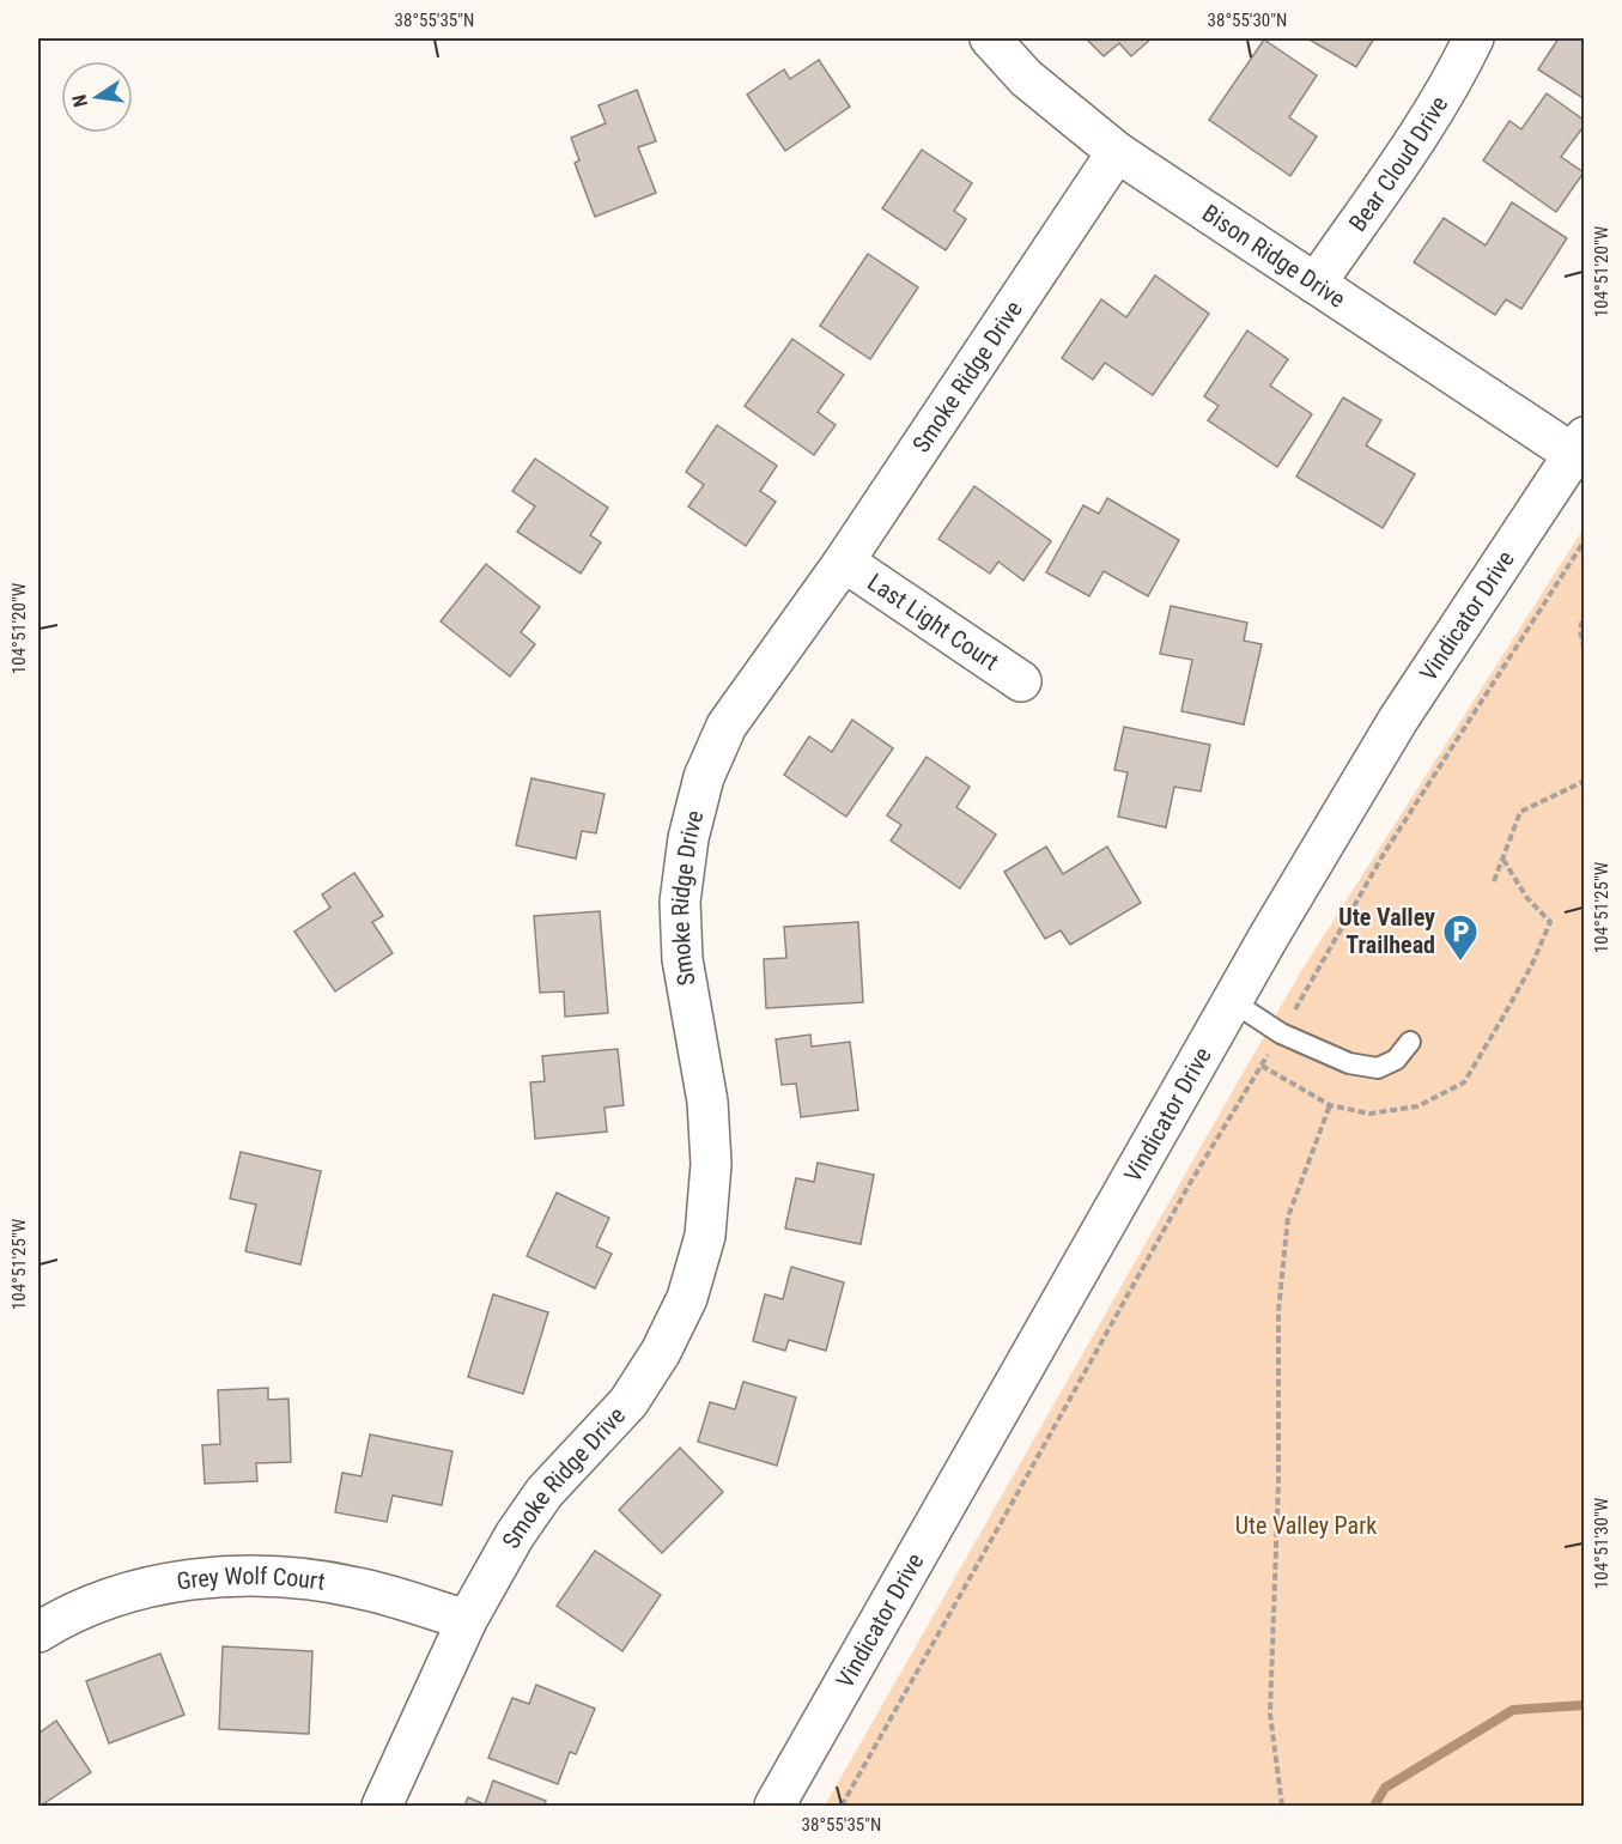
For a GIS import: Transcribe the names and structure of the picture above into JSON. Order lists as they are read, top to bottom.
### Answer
{
  "streets": {
    "street": [
      "Bear Cloud Drive",
      "Bison Ridge Drive",
      "Smoke Ridge Drive",
      "Vindicator Drive",
      "Last Light Court",
      "Grey Wolf Court"
    ]
  },
  "crossings": [
    ["Bear Cloud Drive", "Bison Ridge Drive"],
    ["Bison Ridge Drive", "Smoke Ridge Drive"],
    ["Bison Ridge Drive", "Vindicator Drive"],
    ["Smoke Ridge Drive", "Last Light Court"],
    ["Smoke Ridge Drive", "Grey Wolf Court"]
  ],
  "parks": ["Ute Valley Park"],
  "places": {
    "parking": ["Ute Valley Trailhead"]
  },
  "north": "left",
  "coordinates": [
    "38°55'35\"N",
    "38°55'30\"N",
    "104°51'20\"W",
    "104°51'25\"W",
    "104°51'30\"W"
  ]
}
